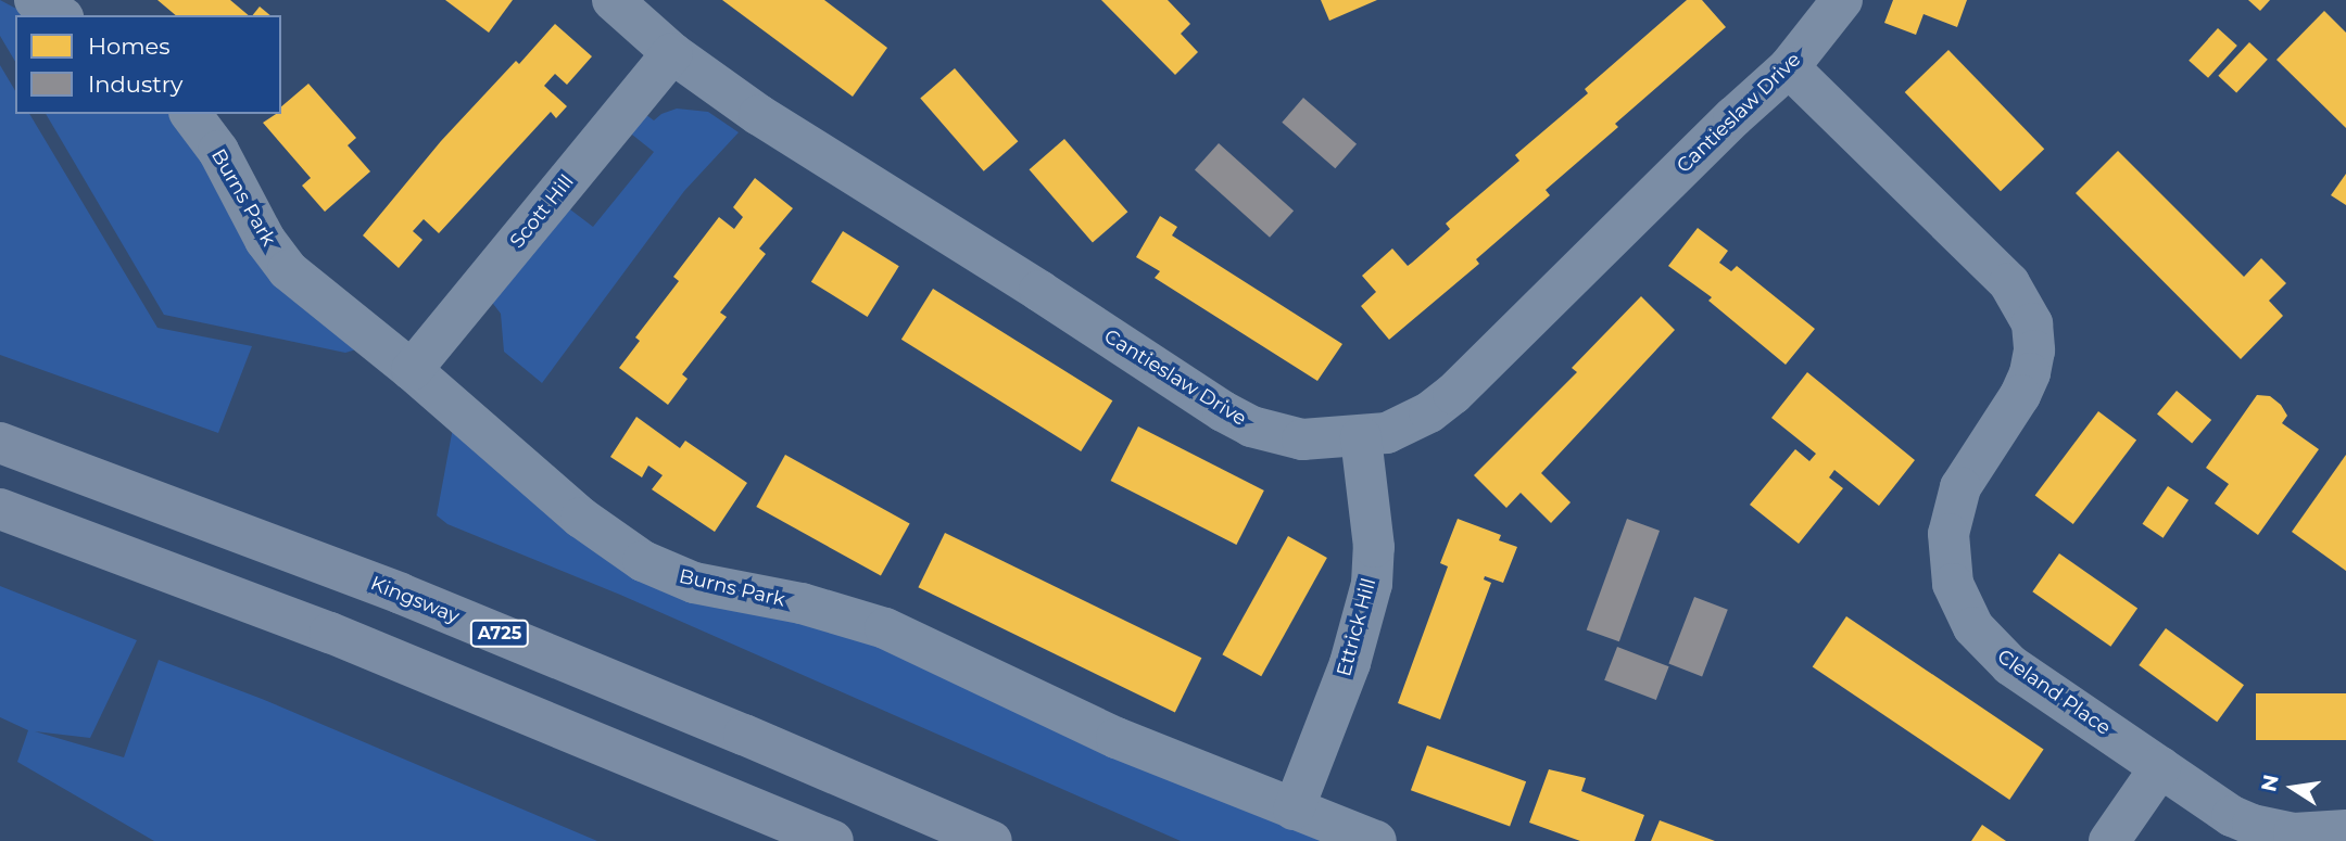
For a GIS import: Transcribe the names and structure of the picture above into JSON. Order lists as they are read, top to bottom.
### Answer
{
  "streets": {
    "highway": ["Kingsway", "A725"],
    "street": [
      "Cantieslaw Drive",
      "Burns Park",
      "Scott Hill",
      "Ettrick Hill",
      "Cleland Place"
    ]
  },
  "crossings": [
    ["Cantieslaw Drive", "Scott Hill"],
    ["Cantieslaw Drive", "Ettrick Hill"],
    ["Cantieslaw Drive", "Cleland Place"],
    ["Burns Park", "Scott Hill"],
    ["Burns Park", "Ettrick Hill"]
  ],
  "legend": ["Homes", "Industry"],
  "north": "left"
}
